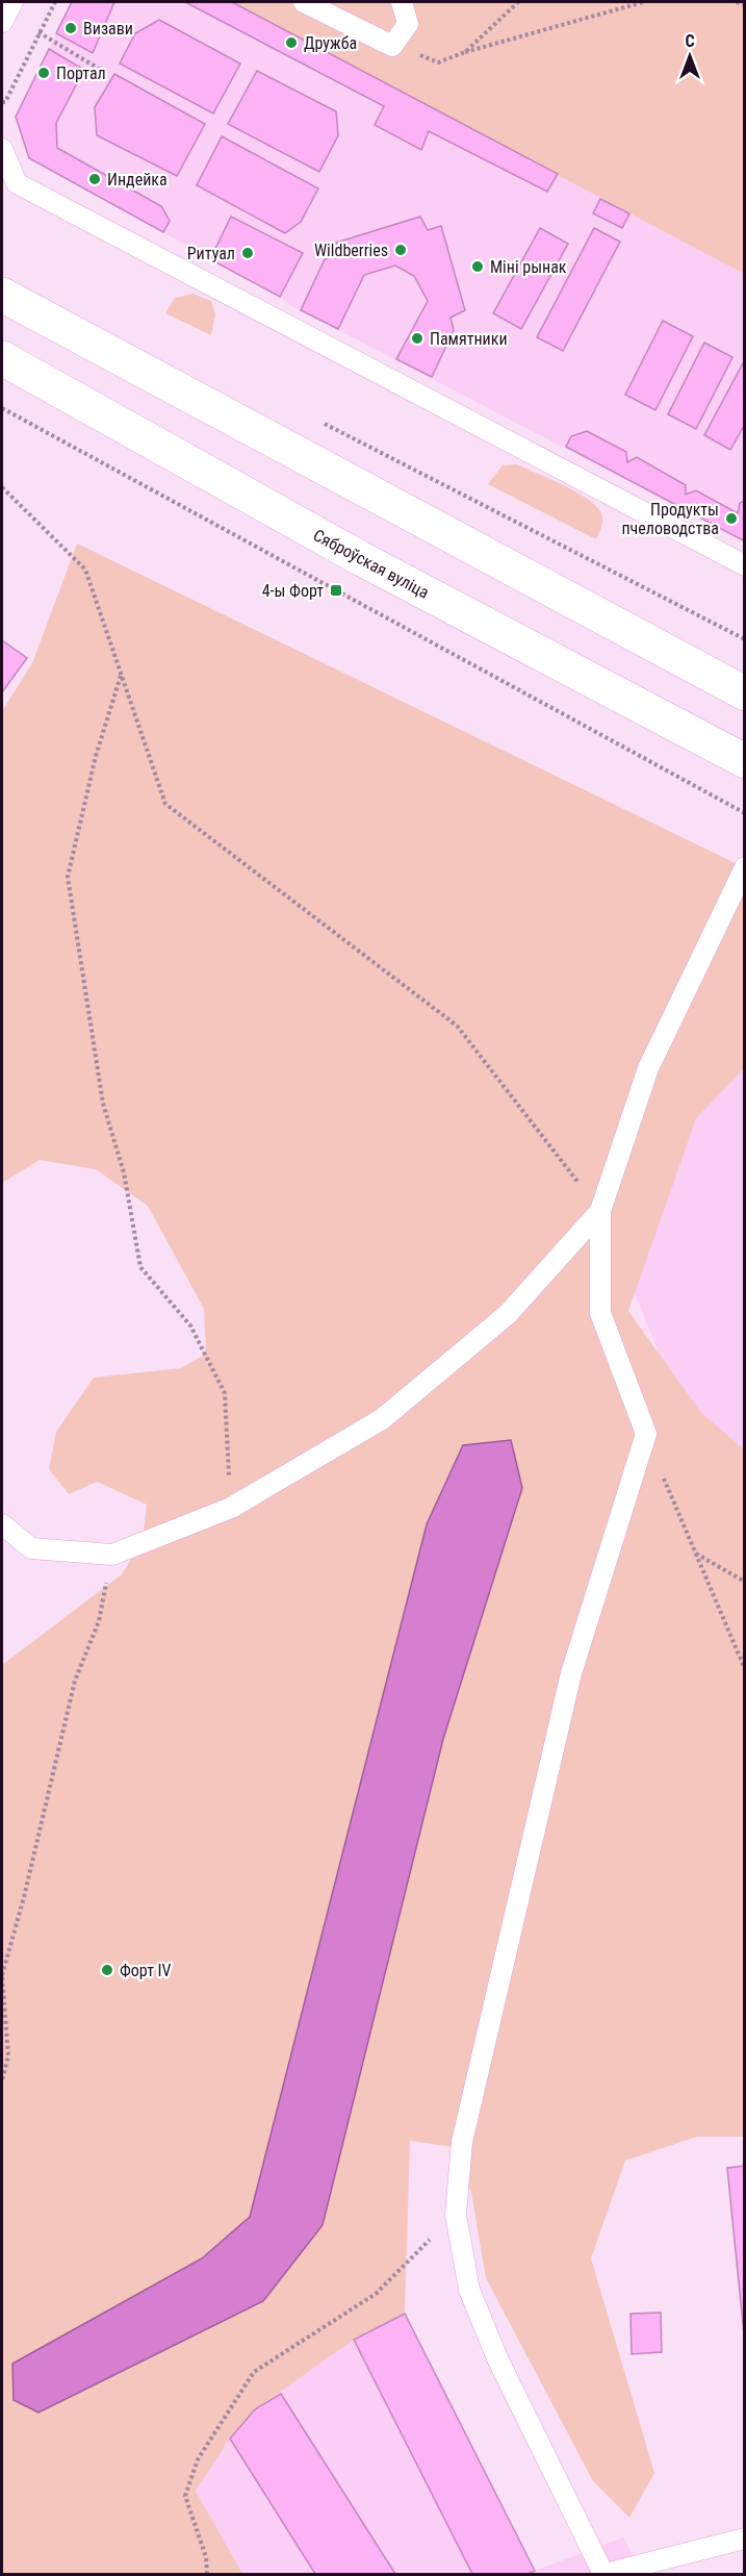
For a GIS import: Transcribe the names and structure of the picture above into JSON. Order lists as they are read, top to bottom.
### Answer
{
  "streets": {
    "main road": ["Сяброўская вуліца"]
  },
  "places": {
    "other": [
      "Визави",
      "Дружба",
      "Портал",
      "Индейка",
      "Wildberries",
      "Ритуал",
      "Міні рынак",
      "Памятники",
      "Продукты пчеловодства",
      "Форт IV"
    ],
    "transit": ["4-ы Форт"]
  },
  "north": "top"
}
